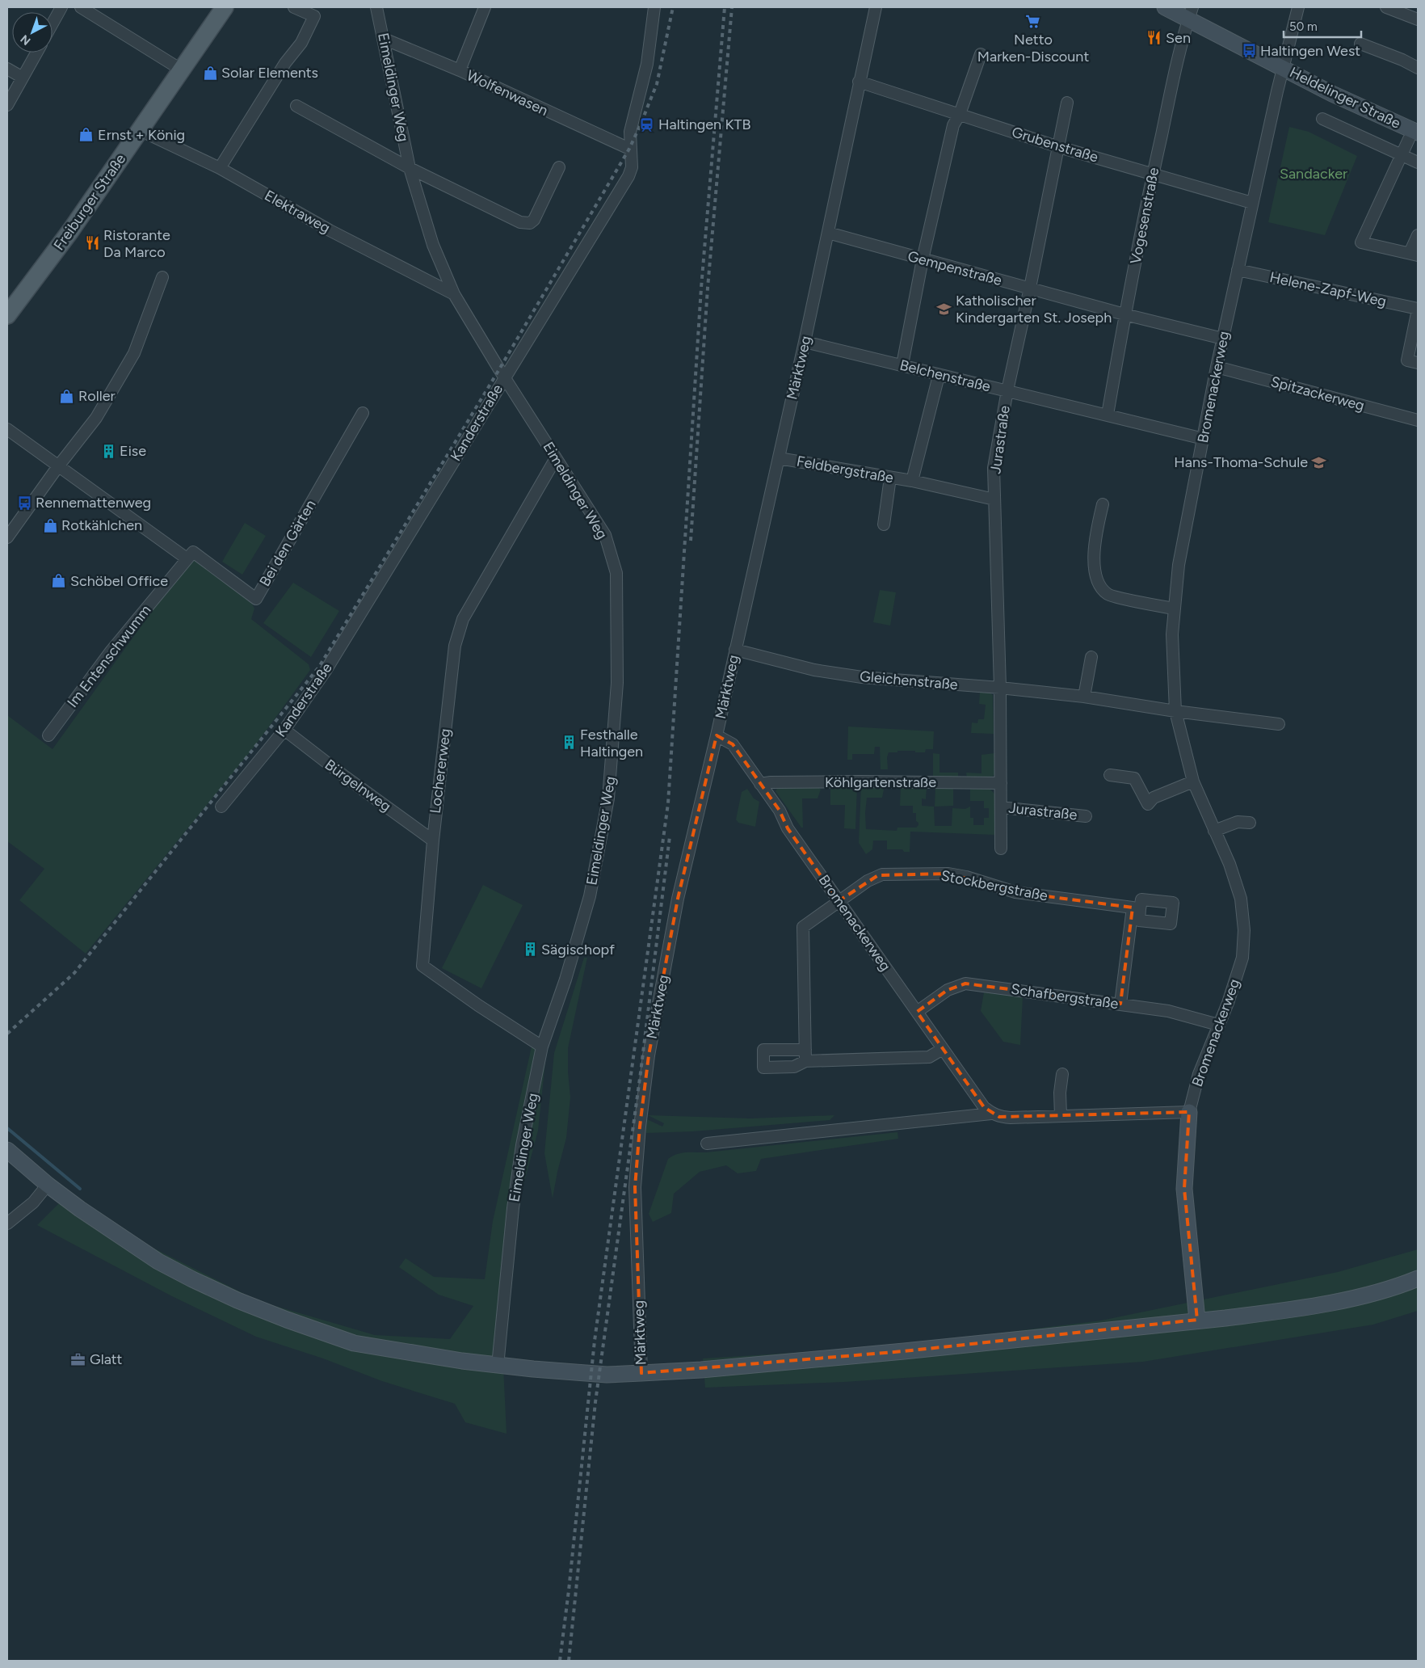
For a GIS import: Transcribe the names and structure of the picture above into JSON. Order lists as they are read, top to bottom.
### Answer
{
  "streets": {
    "main road": ["Freiburger Straße"],
    "street": [
      "Eimeldinger Weg",
      "Wolfenwasen",
      "Heldelinger Straße",
      "Grubenstraße",
      "Elektraweg",
      "Vogesenstraße",
      "Gempenstraße",
      "Helene-Zapf-Weg",
      "Märktweg",
      "Belchenstraße",
      "Bromenackerweg",
      "Spitzackerweg",
      "Kanderstraße",
      "Jurastraße",
      "Feldbergstraße",
      "Bei den Gärten",
      "Im Entenschwumm",
      "Gleichenstraße",
      "Lochererweg",
      "Köhlgartenstraße",
      "Bürgelnweg",
      "Stockbergstraße",
      "Schafbergstraße"
    ]
  },
  "crossings": [
    ["Eimeldinger Weg", "Wolfenwasen"],
    ["Eimeldinger Weg", "Elektraweg"],
    ["Eimeldinger Weg", "Kanderstraße"],
    ["Eimeldinger Weg", "Lochererweg"],
    ["Wolfenwasen", "Kanderstraße"],
    ["Heldelinger Straße", "Vogesenstraße"],
    ["Heldelinger Straße", "Bromenackerweg"],
    ["Grubenstraße", "Vogesenstraße"],
    ["Grubenstraße", "Märktweg"],
    ["Grubenstraße", "Bromenackerweg"],
    ["Grubenstraße", "Jurastraße"],
    ["Freiburger Straße", "Elektraweg"],
    ["Vogesenstraße", "Gempenstraße"],
    ["Vogesenstraße", "Belchenstraße"],
    ["Gempenstraße", "Märktweg"],
    ["Gempenstraße", "Bromenackerweg"],
    ["Gempenstraße", "Jurastraße"],
    ["Helene-Zapf-Weg", "Bromenackerweg"],
    ["Märktweg", "Belchenstraße"],
    ["Märktweg", "Bromenackerweg"],
    ["Märktweg", "Feldbergstraße"],
    ["Märktweg", "Gleichenstraße"],
    ["Belchenstraße", "Bromenackerweg"],
    ["Belchenstraße", "Jurastraße"],
    ["Belchenstraße", "Feldbergstraße"],
    ["Bromenackerweg", "Spitzackerweg"],
    ["Bromenackerweg", "Gleichenstraße"],
    ["Bromenackerweg", "Köhlgartenstraße"],
    ["Bromenackerweg", "Stockbergstraße"],
    ["Bromenackerweg", "Schafbergstraße"],
    ["Kanderstraße", "Bürgelnweg"],
    ["Jurastraße", "Feldbergstraße"],
    ["Jurastraße", "Gleichenstraße"],
    ["Jurastraße", "Köhlgartenstraße"],
    ["Bei den Gärten", "Im Entenschwumm"],
    ["Lochererweg", "Bürgelnweg"],
    ["Stockbergstraße", "Schafbergstraße"]
  ],
  "parks": ["Sandacker"],
  "places": {
    "supermarket": ["Netto Marken-Discount"],
    "restaurant": ["Sen", "Ristorante Da Marco"],
    "bus stop": ["Haltingen West", "Rennemattenweg"],
    "shop": [
      "Solar Elements",
      "Ernst + König",
      "Roller",
      "Rotkählchen",
      "Schöbel Office"
    ],
    "station": ["Haltingen KTB"],
    "school or university": ["Katholischer Kindergarten St. Joseph", "Hans-Thoma-Schule"],
    "building": ["Eise", "Festhalle Haltingen", "Sägischopf"],
    "office": ["Glatt"]
  },
  "scale_bar": "50 m",
  "north": "bottom left"
}
